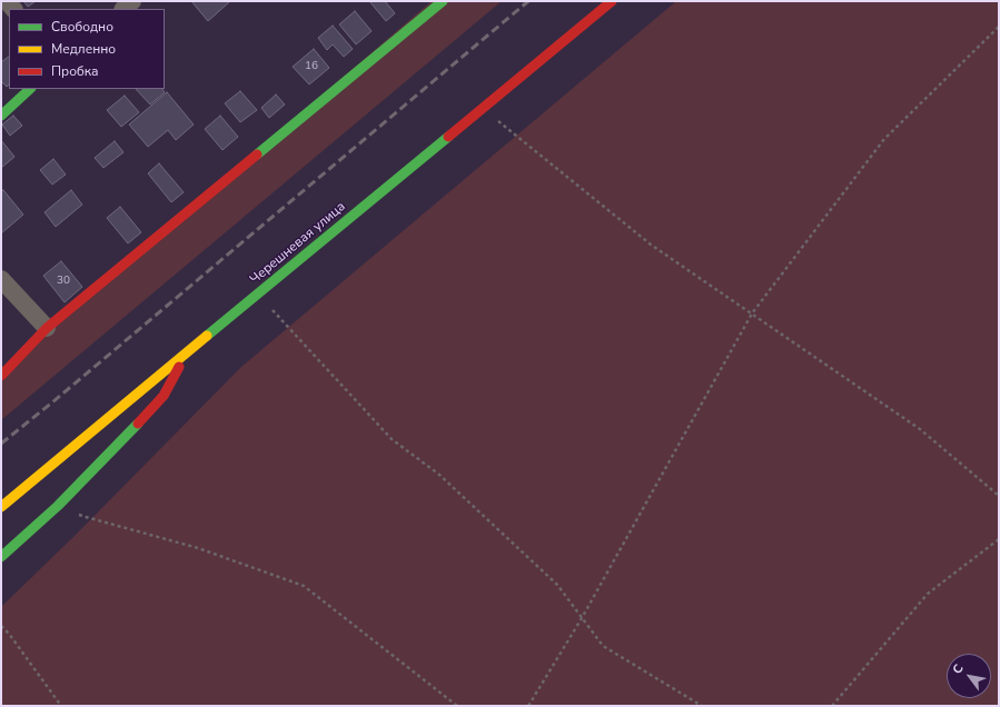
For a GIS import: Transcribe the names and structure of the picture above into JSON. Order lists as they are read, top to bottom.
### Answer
{
  "streets": {
    "main road": ["Черешневая улица"]
  },
  "house_numbers": ["16", "30"],
  "legend": ["Свободно", "Медленно", "Пробка"],
  "north": "top left"
}
